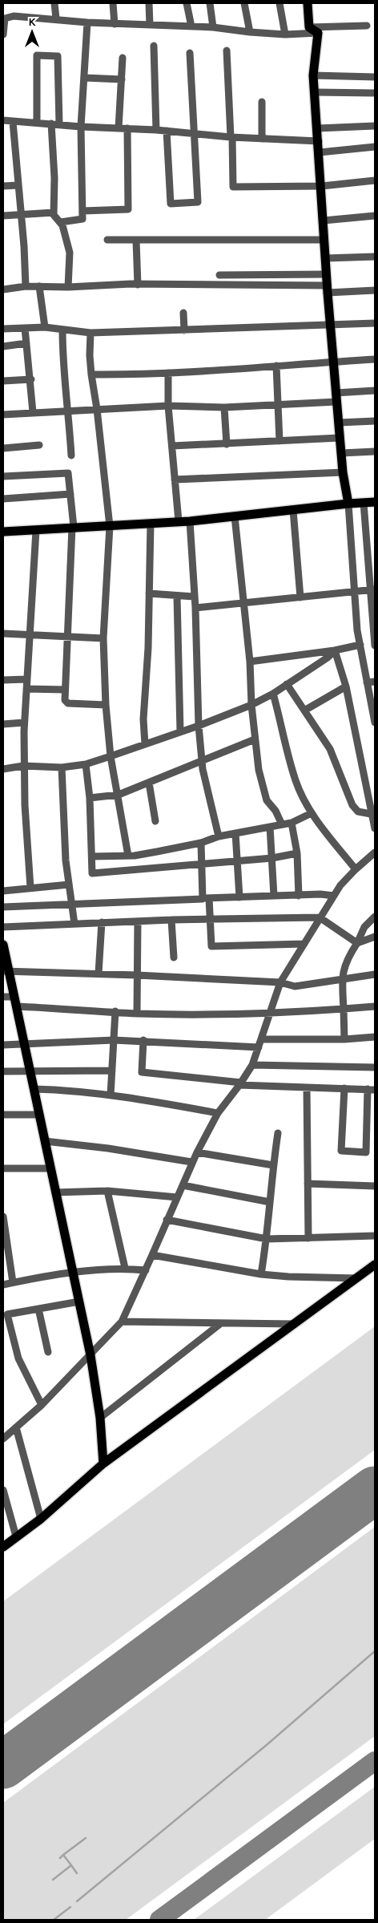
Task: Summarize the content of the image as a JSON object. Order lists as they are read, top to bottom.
{
  "north": "top"
}
